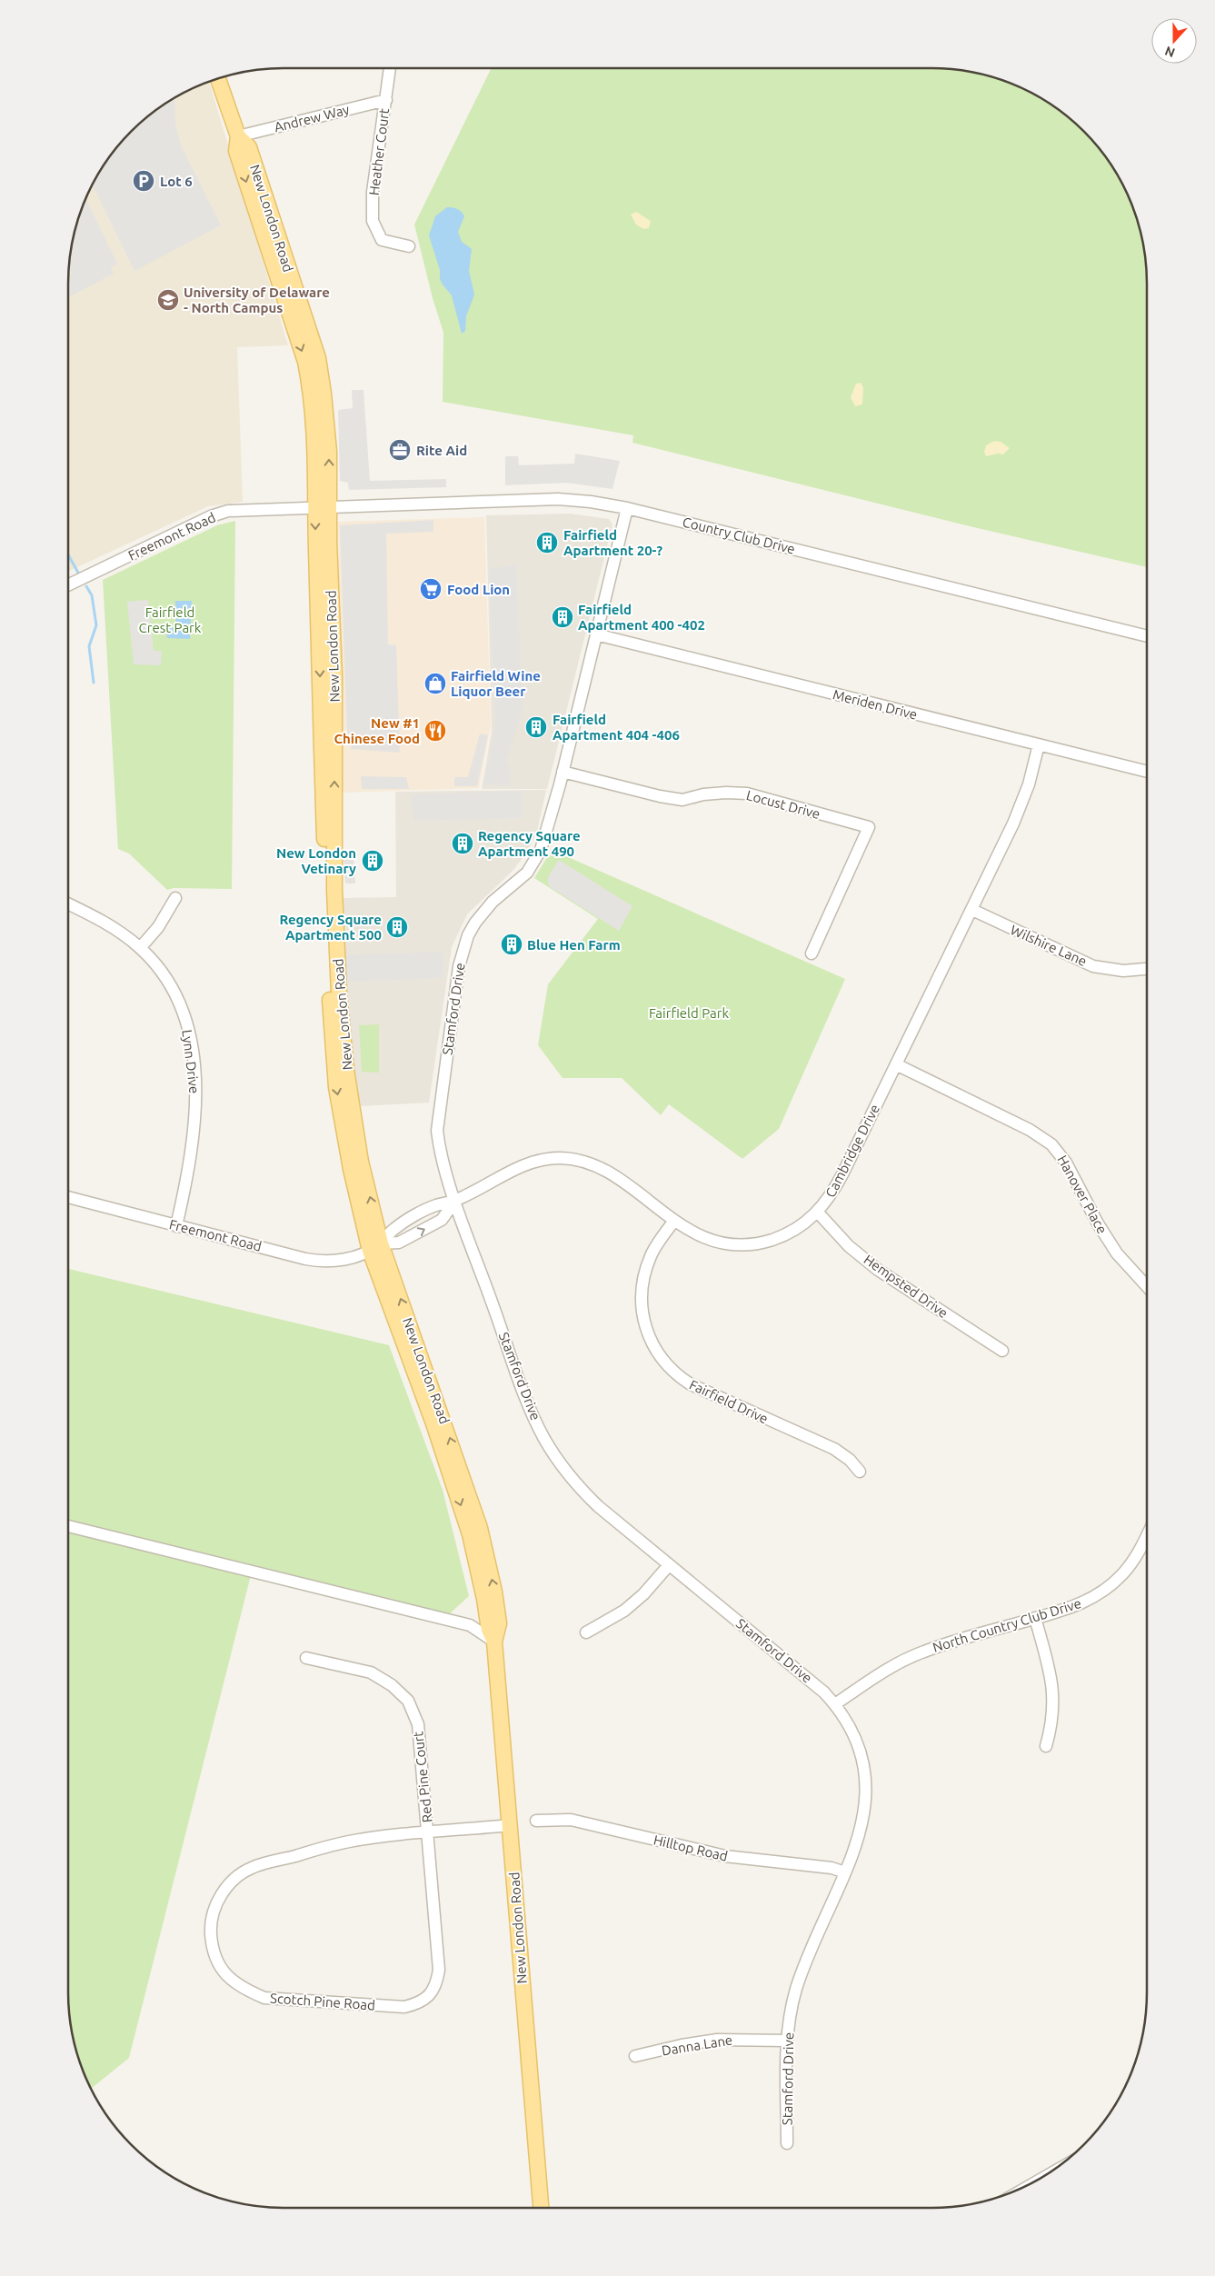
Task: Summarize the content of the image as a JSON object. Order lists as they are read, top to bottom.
{
  "streets": {
    "main road": ["New London Road"],
    "street": [
      "Andrew Way",
      "Heather Court",
      "Country Club Drive",
      "Freemont Road",
      "Meriden Drive",
      "Locust Drive",
      "Wilshire Lane",
      "Stamford Drive",
      "Lynn Drive",
      "Cambridge Drive",
      "Hanover Place",
      "Hempsted Drive",
      "Fairfield Drive",
      "North Country Club Drive",
      "Red Pine Court",
      "Hilltop Road",
      "Scotch Pine Road",
      "Danna Lane"
    ]
  },
  "crossings": [
    ["Andrew Way", "Heather Court"],
    ["Andrew Way", "New London Road"],
    ["New London Road", "Country Club Drive"],
    ["New London Road", "Freemont Road"],
    ["New London Road", "Cambridge Drive"],
    ["New London Road", "Scotch Pine Road"],
    ["Country Club Drive", "Freemont Road"],
    ["Country Club Drive", "Stamford Drive"],
    ["Freemont Road", "Lynn Drive"],
    ["Freemont Road", "Cambridge Drive"],
    ["Meriden Drive", "Stamford Drive"],
    ["Meriden Drive", "Cambridge Drive"],
    ["Locust Drive", "Stamford Drive"],
    ["Wilshire Lane", "Cambridge Drive"],
    ["Stamford Drive", "Cambridge Drive"],
    ["Stamford Drive", "North Country Club Drive"],
    ["Stamford Drive", "Hilltop Road"],
    ["Stamford Drive", "Danna Lane"],
    ["Cambridge Drive", "Hanover Place"],
    ["Cambridge Drive", "Hempsted Drive"],
    ["Cambridge Drive", "Fairfield Drive"],
    ["Red Pine Court", "Scotch Pine Road"]
  ],
  "parks": ["Fairfield Crest Park", "Fairfield Park"],
  "places": {
    "parking": ["Lot 6"],
    "school or university": ["University of Delaware - North Campus"],
    "office": ["Rite Aid"],
    "building": [
      "Fairfield Apartment 20-?",
      "Fairfield Apartment 400 -402",
      "Fairfield Apartment 404 -406",
      "Regency Square Apartment 490",
      "New London Vetinary",
      "Regency Square Apartment 500",
      "Blue Hen Farm"
    ],
    "supermarket": ["Food Lion"],
    "shop": ["Fairfield Wine Liquor Beer"],
    "restaurant": ["New #1 Chinese Food"]
  },
  "north": "bottom"
}
